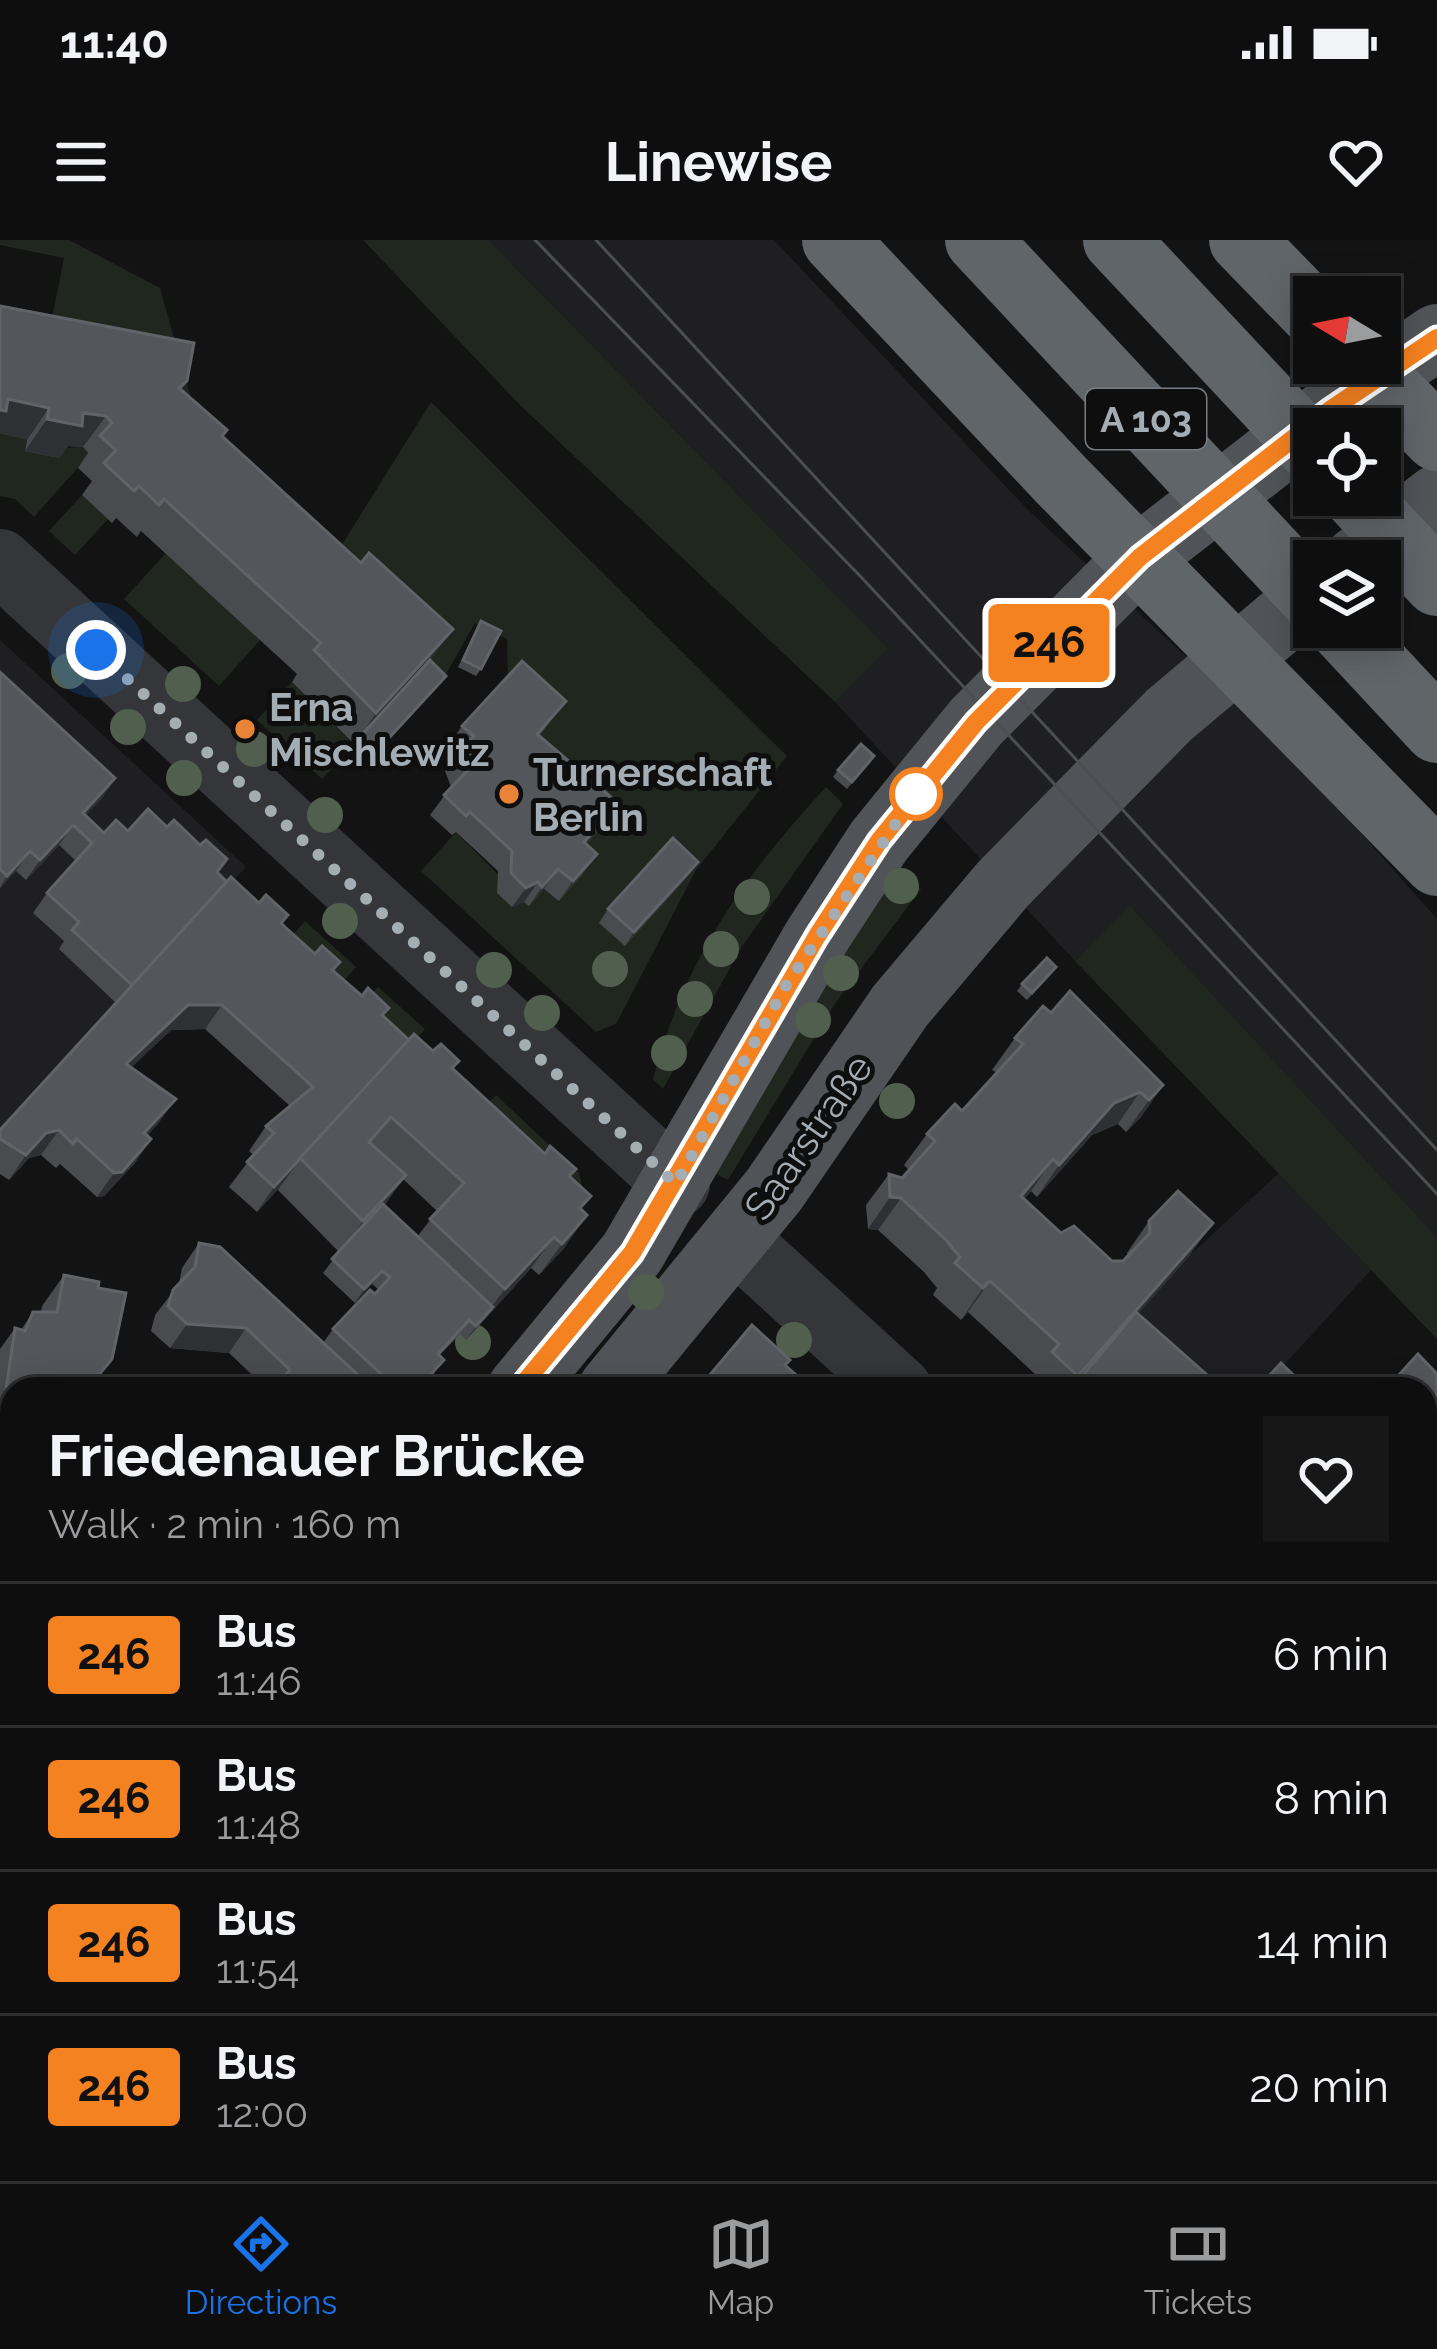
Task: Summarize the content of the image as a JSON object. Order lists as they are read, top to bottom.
{
  "streets": {
    "highway": ["A 103"],
    "main road": ["Saarstraße"]
  },
  "places": ["Erna Mischlewitz", "Turnerschaft Berlin"],
  "lines": ["bus line 246"],
  "north": "left",
  "page": {
    "status": "11:40",
    "header": "Linewise",
    "on_map": "246",
    "heading": ["Friedenauer Brücke", "Walk · 2 min · 160 m"],
    "list": [
      {
        "mark": "246",
        "name": "Bus",
        "note": "11:46",
        "value": "6 min"
      },
      {
        "mark": "246",
        "name": "Bus",
        "note": "11:48",
        "value": "8 min"
      },
      {
        "mark": "246",
        "name": "Bus",
        "note": "11:54",
        "value": "14 min"
      },
      {
        "mark": "246",
        "name": "Bus",
        "note": "12:00",
        "value": "20 min"
      }
    ],
    "tabs": ["Directions", "Map", "Tickets"]
  }
}
